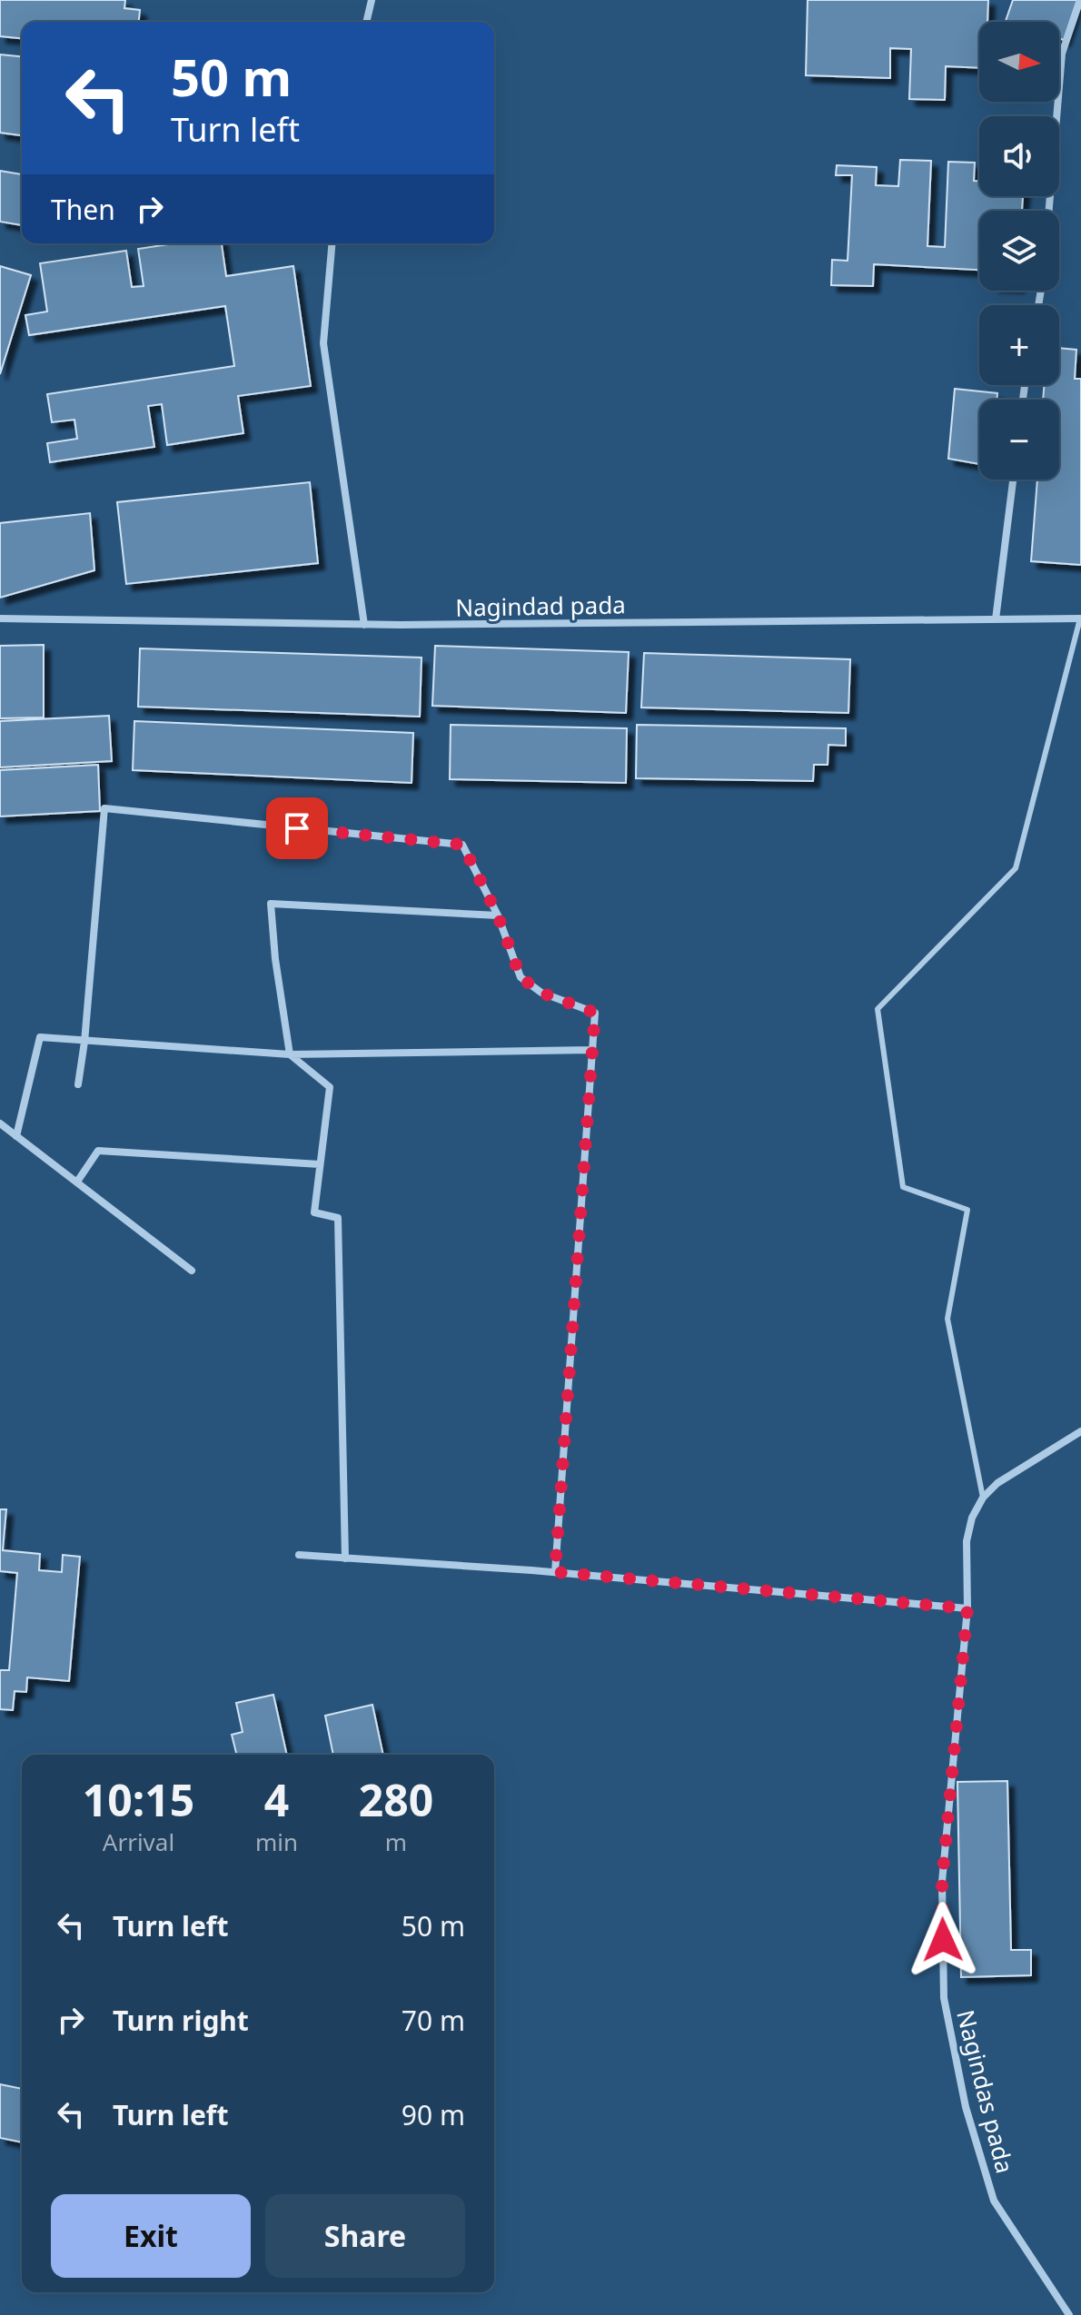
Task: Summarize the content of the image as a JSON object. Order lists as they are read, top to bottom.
{
  "streets": {
    "street": ["Nagindad pada", "Nagindas pada"]
  },
  "north": "right",
  "page": {
    "map_buttons": ["+", "−"],
    "turn": ["50 m", "Turn left"],
    "then": "Then",
    "eta": [
      "10:15",
      "Arrival",
      "4",
      "min",
      "280",
      "m"
    ],
    "list": [
      {
        "name": "Turn left",
        "value": "50 m"
      },
      {
        "name": "Turn right",
        "value": "70 m"
      },
      {
        "name": "Turn left",
        "value": "90 m"
      }
    ],
    "buttons": ["Exit", "Share"]
  }
}
